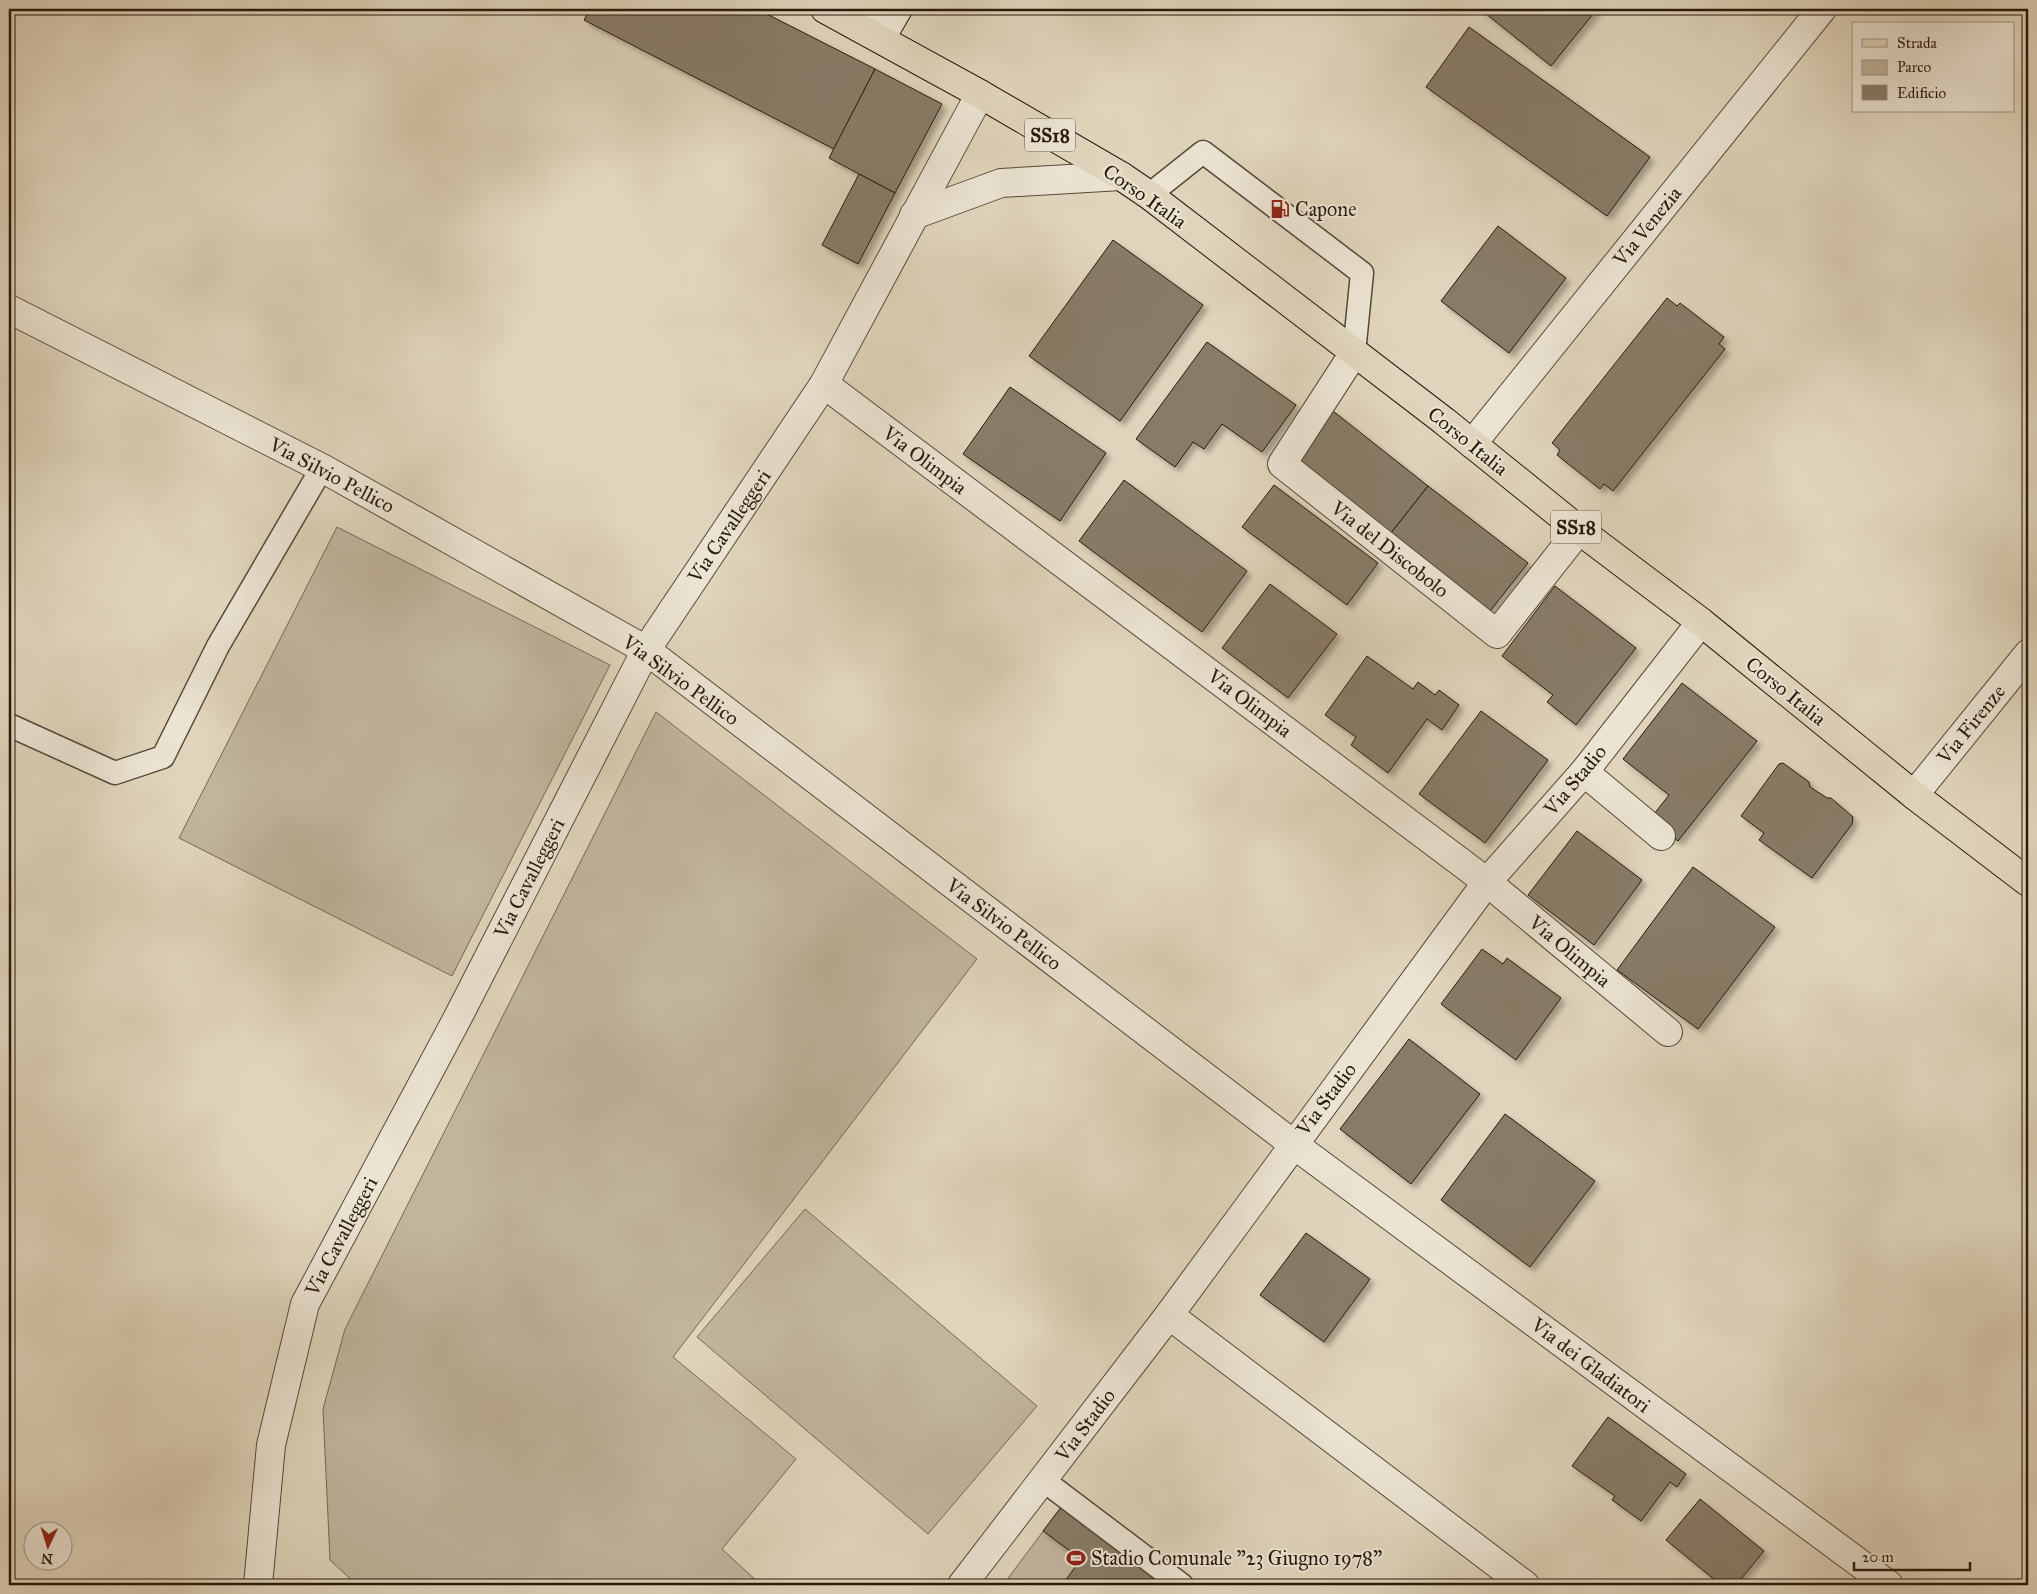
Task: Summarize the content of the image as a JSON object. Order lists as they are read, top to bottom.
{
  "streets": {
    "main road": ["SS18", "Corso Italia"],
    "street": [
      "Via Venezia",
      "Via Olimpia",
      "Via Silvio Pellico",
      "Via Cavalleggeri",
      "Via del Discobolo",
      "Via Firenze",
      "Via Stadio",
      "Via dei Gladiatori"
    ]
  },
  "crossings": [
    ["SS18", "Corso Italia"],
    ["Corso Italia", "Via Venezia"],
    ["Corso Italia", "Via Cavalleggeri"],
    ["Corso Italia", "Via del Discobolo"],
    ["Corso Italia", "Via Firenze"],
    ["Corso Italia", "Via Stadio"],
    ["Via Olimpia", "Via Cavalleggeri"],
    ["Via Olimpia", "Via Stadio"],
    ["Via Silvio Pellico", "Via Cavalleggeri"],
    ["Via Silvio Pellico", "Via Stadio"],
    ["Via Silvio Pellico", "Via dei Gladiatori"],
    ["Via Stadio", "Via dei Gladiatori"]
  ],
  "places": {
    "fuel station": ["Capone"],
    "sports": ["Stadio Comunale \"23 Giugno 1978\""]
  },
  "legend": ["Strada", "Parco", "Edificio"],
  "scale_bar": "20 m",
  "north": "bottom"
}
